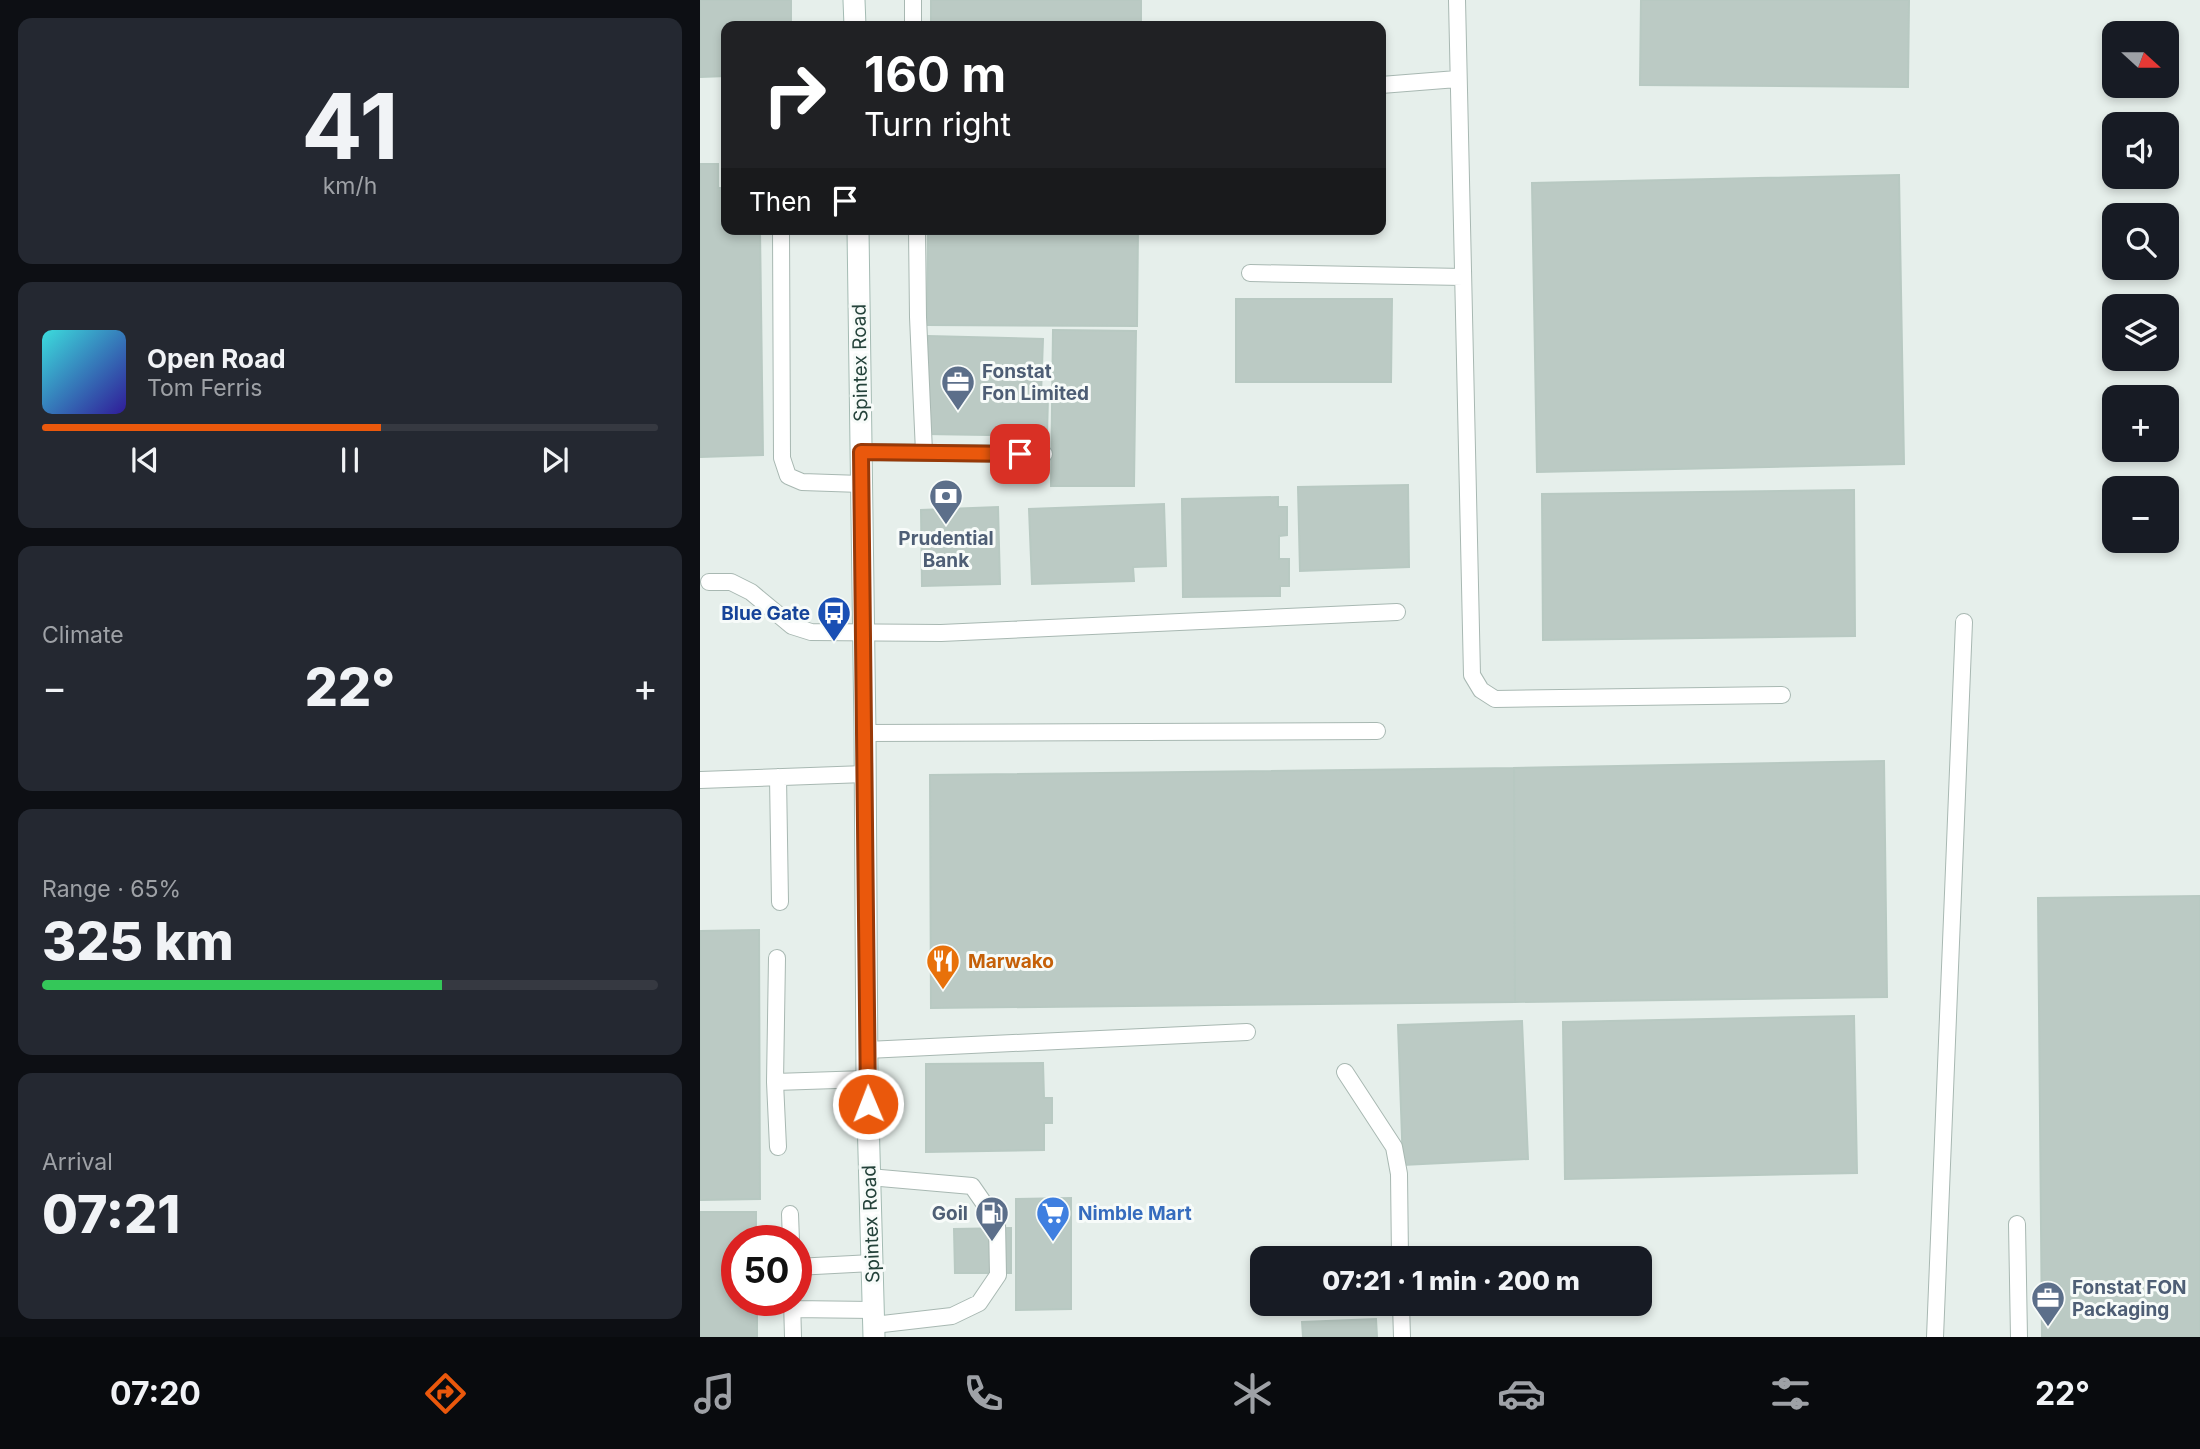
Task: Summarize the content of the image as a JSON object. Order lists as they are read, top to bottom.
{
  "streets": {
    "main road": ["Spintex Road"]
  },
  "places": {
    "office": ["Fonstat Fon Limited", "Fonstat FON Packaging"],
    "bank": ["Prudential Bank"],
    "bus stop": ["Blue Gate"],
    "restaurant": ["Marwako"],
    "fuel station": ["Goil"],
    "supermarket": ["Nimble Mart"]
  },
  "north": "right",
  "page": {
    "tile": [
      ["41", "km/h"],
      "Climate",
      ["Range · 65%", "325 km"],
      ["Arrival", "07:21"]
    ],
    "map_buttons": ["+", "−"],
    "turn": ["160 m", "Turn right"],
    "then": "Then",
    "song": ["Open Road", "Tom Ferris"],
    "heat": ["−", "22°", "+"],
    "limit": "50",
    "trip": "07:21 · 1 min · 200 m",
    "tabs": ["07:20", "22°"]
  }
}
